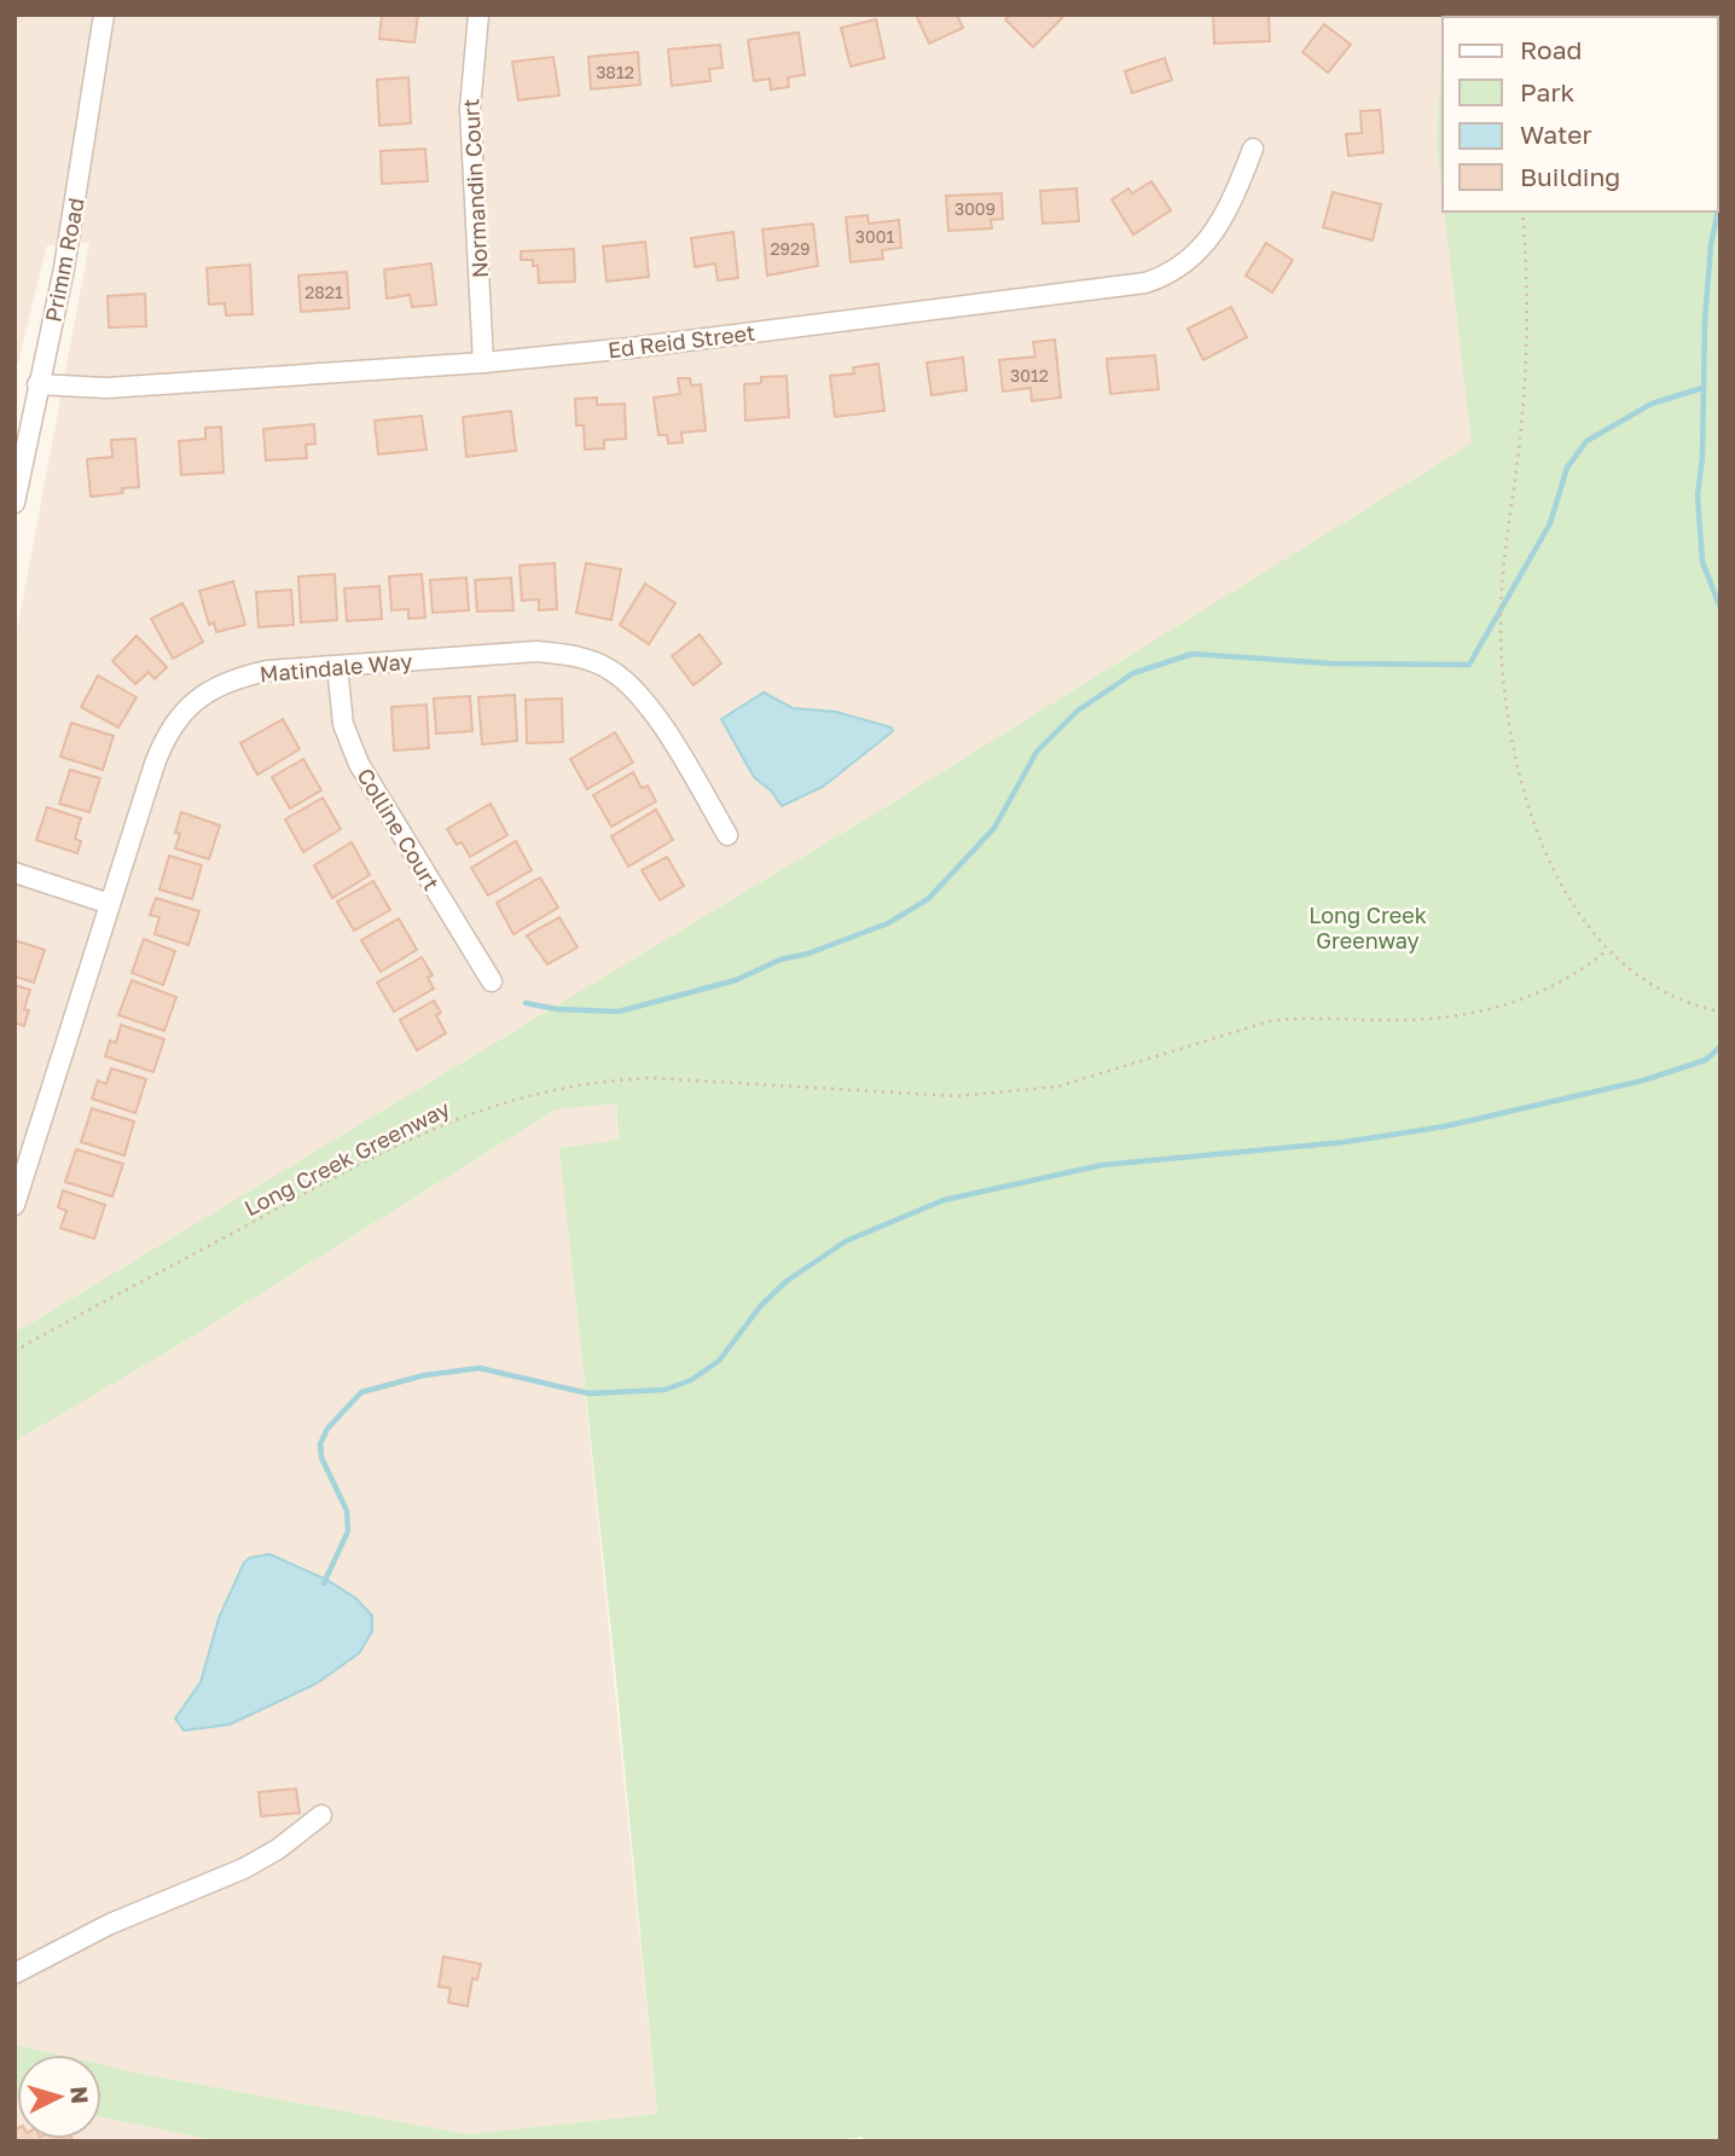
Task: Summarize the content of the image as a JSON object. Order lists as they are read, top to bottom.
{
  "streets": {
    "street": [
      "Normandin Court",
      "Primm Road",
      "Ed Reid Street",
      "Matindale Way",
      "Colline Court"
    ],
    "path": ["Long Creek Greenway"]
  },
  "crossings": [
    ["Normandin Court", "Ed Reid Street"],
    ["Primm Road", "Ed Reid Street"],
    ["Matindale Way", "Colline Court"]
  ],
  "parks": ["Long Creek Greenway"],
  "house_numbers": [
    "3812",
    "3009",
    "3001",
    "2929",
    "2821",
    "3012"
  ],
  "legend": [
    "Road",
    "Park",
    "Water",
    "Building"
  ],
  "north": "right"
}
